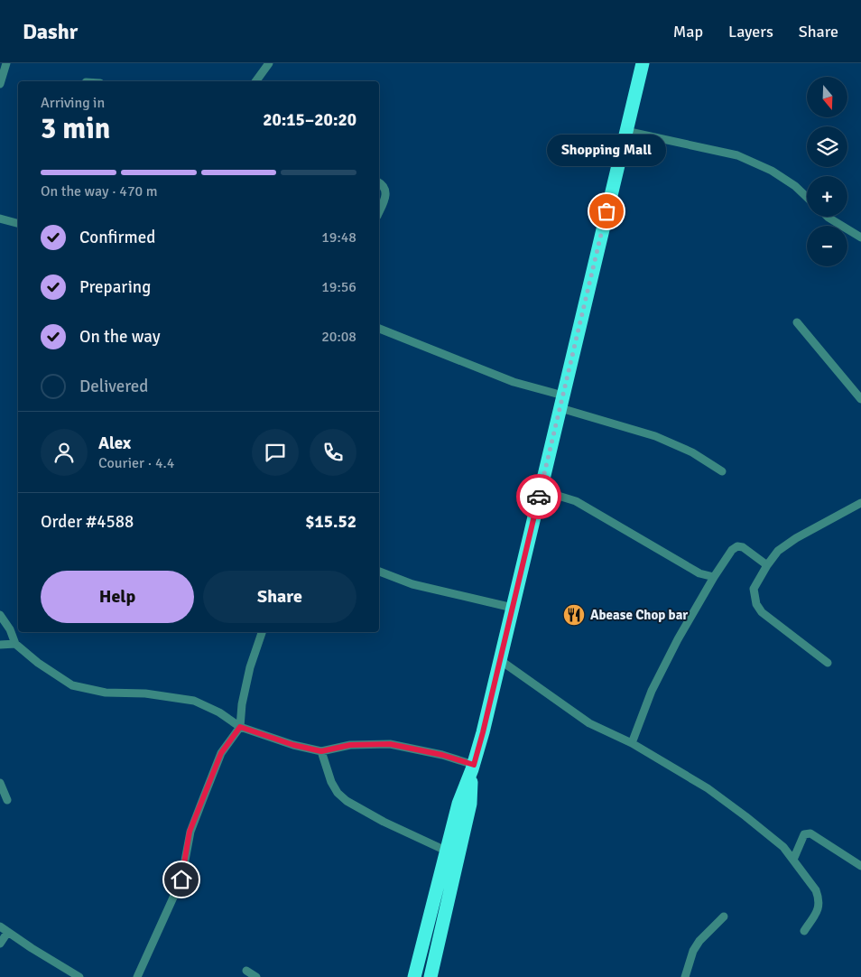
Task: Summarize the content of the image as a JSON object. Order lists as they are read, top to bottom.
{
  "places": {
    "other": ["Shopping Mall"],
    "restaurant": ["Abease Chop bar"]
  },
  "north": "bottom",
  "page": {
    "header": "Dashr",
    "nav": ["Map", "Layers", "Share"],
    "map_buttons": ["+", "−"],
    "heading": ["3 min", "Arriving in", "20:15–20:20"],
    "panel": [
      "Alex",
      "Courier · 4.4",
      "Order #4588",
      "$15.52"
    ],
    "bubble": "Shopping Mall",
    "bar": "On the way · 470 m",
    "list": [
      ["Confirmed", "19:48"],
      ["Preparing", "19:56"],
      ["On the way", "20:08"],
      "Delivered"
    ],
    "buttons": ["Help", "Share"]
  }
}
